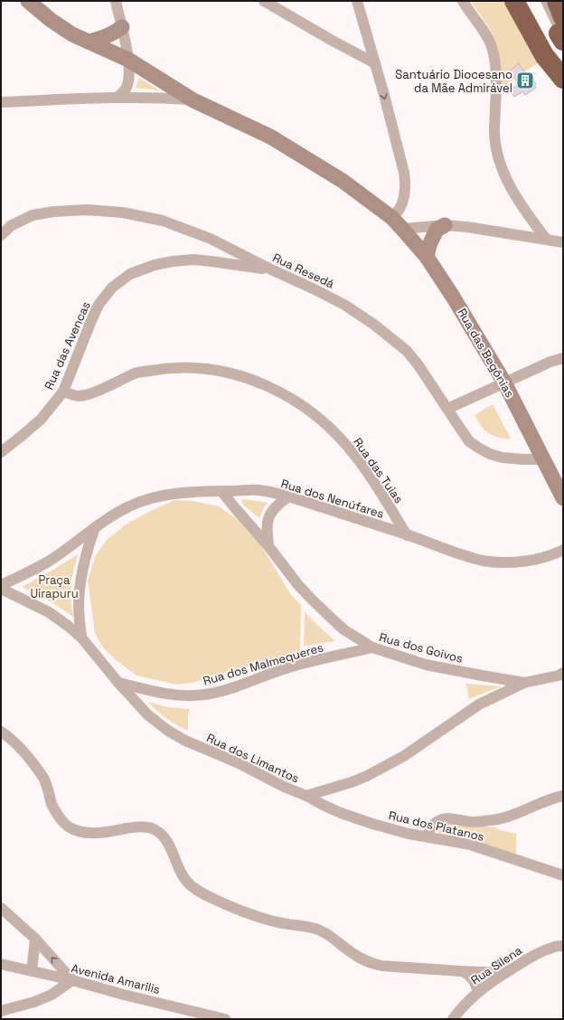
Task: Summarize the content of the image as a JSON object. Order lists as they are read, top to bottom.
{
  "streets": {
    "main road": ["Rua das Begônias"],
    "street": [
      "Rua Resedá",
      "Rua das Avencas",
      "Rua das Tuias",
      "Rua dos Nenúfares",
      "Rua dos Goivos",
      "Rua dos Malmequeres",
      "Rua dos Limantos",
      "Rua dos Platanos",
      "Rua Silena",
      "Avenida Amarilis"
    ]
  },
  "crossings": [
    ["Rua Resedá", "Rua das Avencas"],
    ["Rua Resedá", "Rua das Begônias"],
    ["Rua das Avencas", "Rua das Tuias"],
    ["Rua das Tuias", "Rua dos Nenúfares"],
    ["Rua dos Nenúfares", "Rua dos Goivos"],
    ["Rua dos Goivos", "Rua dos Malmequeres"],
    ["Rua dos Goivos", "Rua dos Limantos"],
    ["Rua dos Malmequeres", "Rua dos Limantos"],
    ["Rua dos Limantos", "Rua dos Platanos"]
  ],
  "parks": ["Praça Uirapuru"],
  "places": {
    "building": ["Santuário Diocesano da Mãe Admirável"]
  }
}
